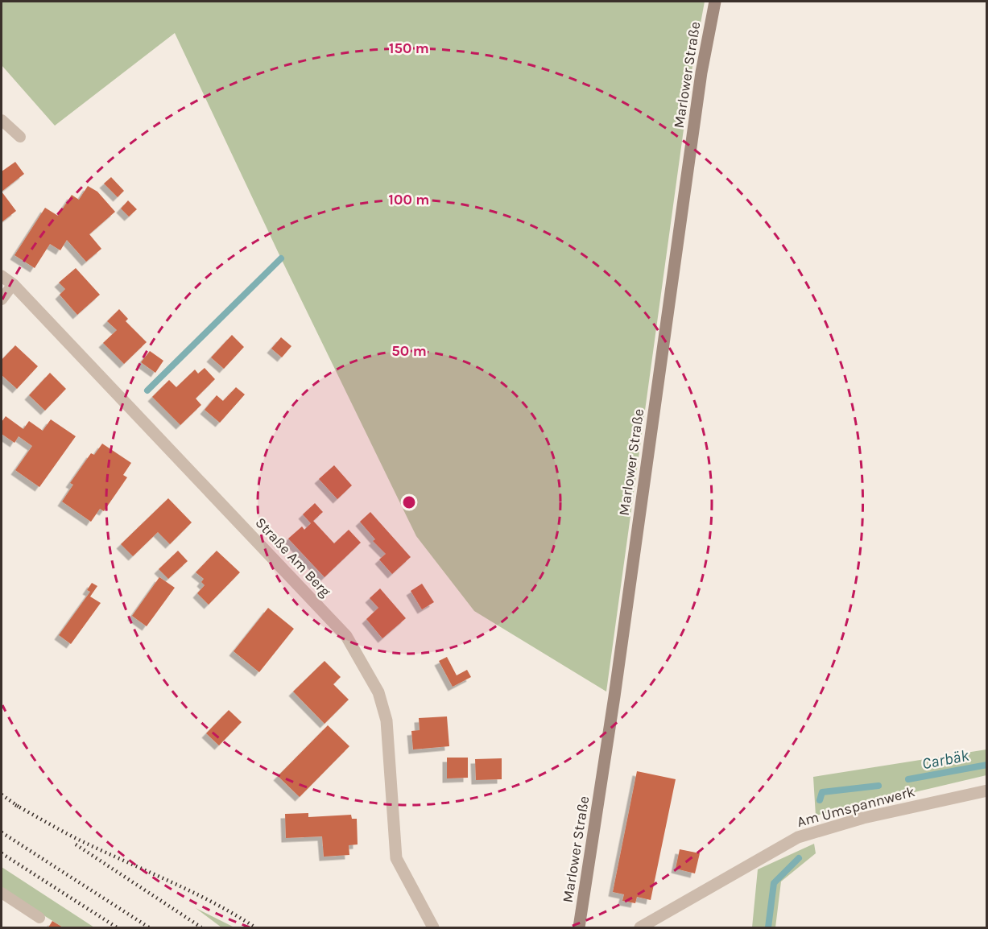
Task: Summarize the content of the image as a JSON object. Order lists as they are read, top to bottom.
{
  "streets": {
    "main road": ["Marlower Straße"],
    "street": ["Straße Am Berg", "Am Umspannwerk"]
  },
  "water": ["Carbäk"],
  "rings": ["150 m", "100 m", "50 m"]
}
